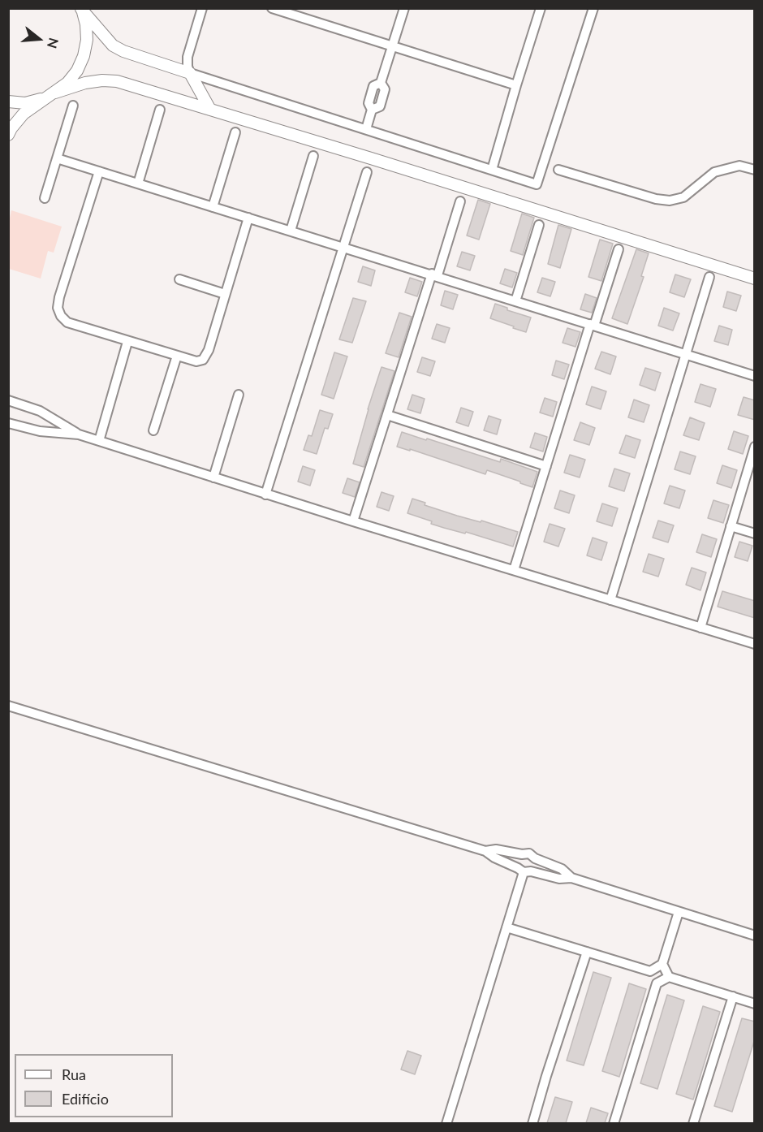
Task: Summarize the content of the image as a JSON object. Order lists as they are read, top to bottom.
{
  "legend": ["Rua", "Edifício"],
  "north": "right"
}
